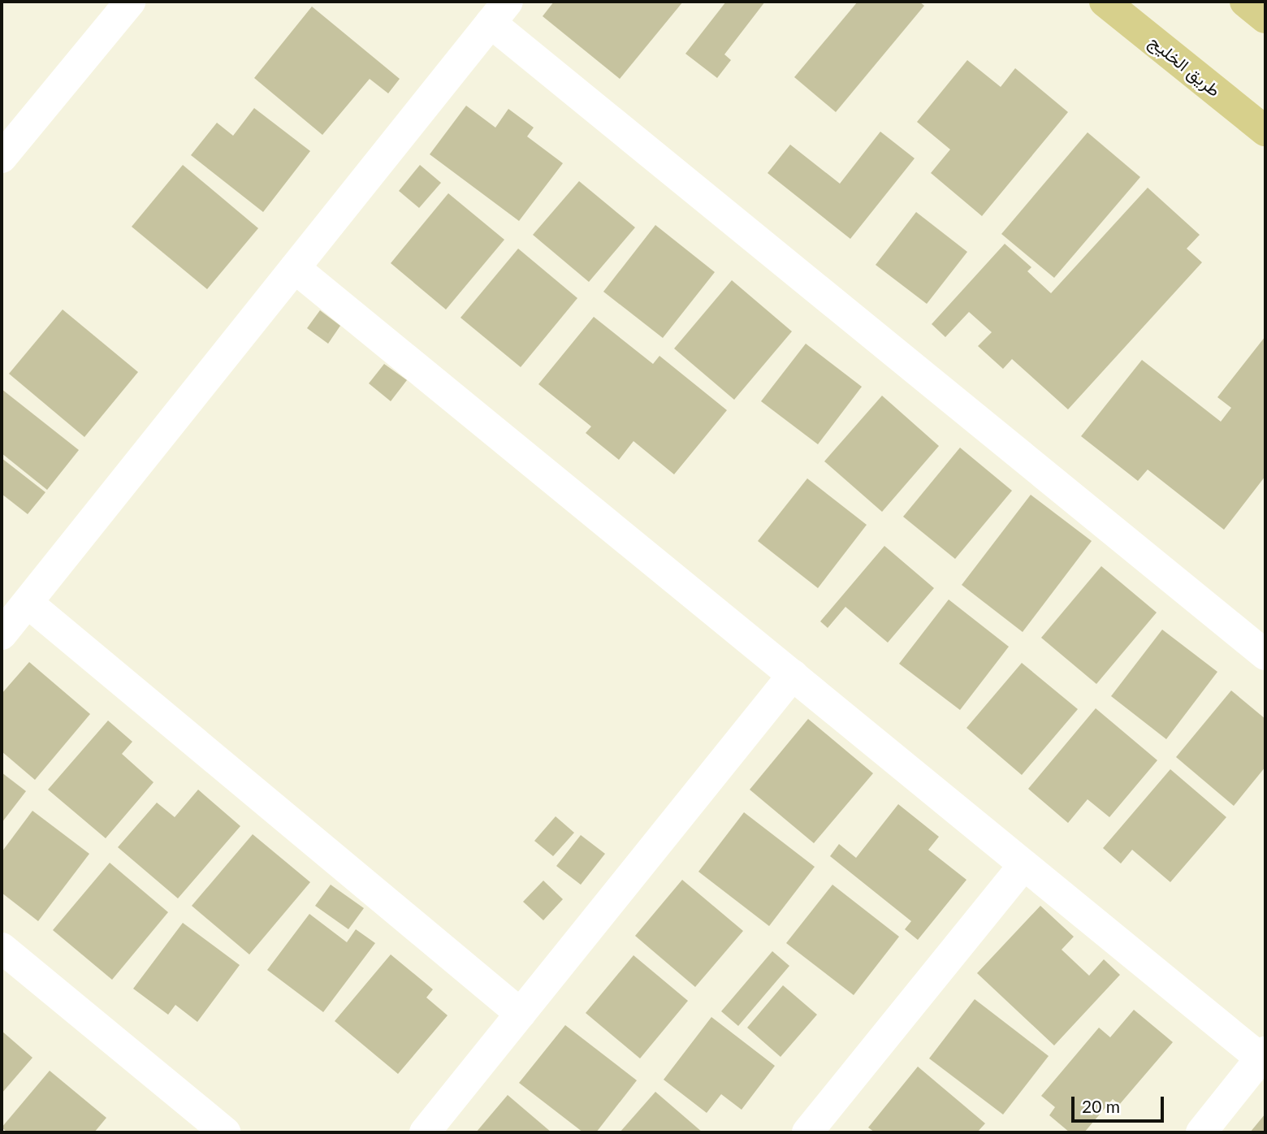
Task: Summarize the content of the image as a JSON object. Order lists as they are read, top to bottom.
{
  "streets": {
    "main road": ["طريق الخليج"]
  },
  "scale_bar": "20 m"
}
